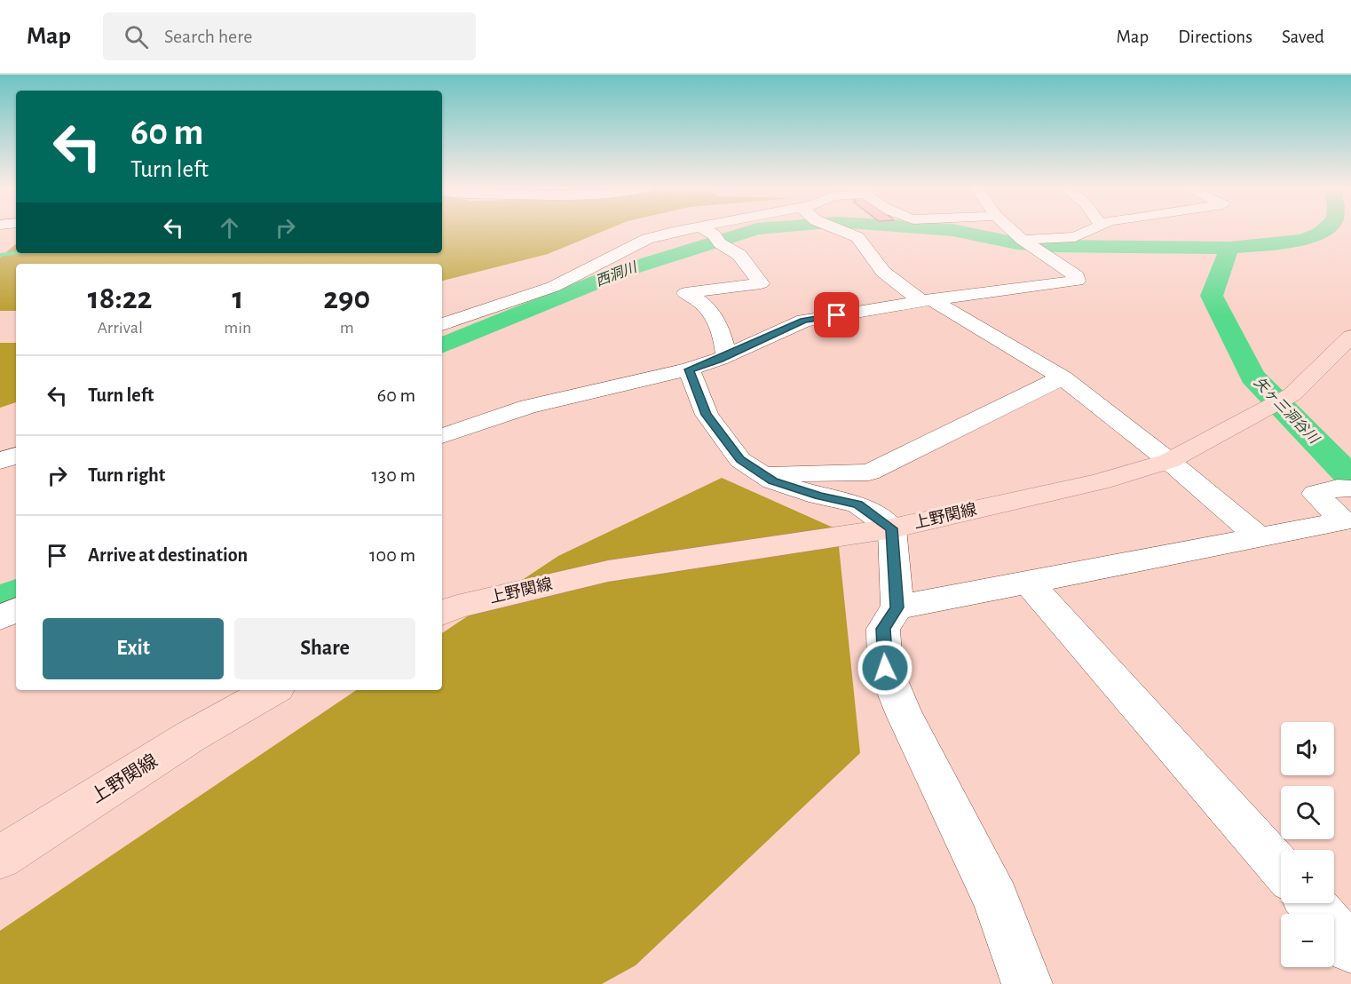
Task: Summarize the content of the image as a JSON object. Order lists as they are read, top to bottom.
{
  "streets": {
    "main road": ["上野関線"]
  },
  "water": ["西洞川", "矢ヶ三洞谷川"],
  "page": {
    "header": "Map",
    "search": "Search here",
    "nav": ["Map", "Directions", "Saved"],
    "turn": ["60 m", "Turn left"],
    "eta": [
      "18:22",
      "Arrival",
      "1",
      "min",
      "290",
      "m"
    ],
    "list": [
      {
        "name": "Turn left",
        "value": "60 m"
      },
      {
        "name": "Turn right",
        "value": "130 m"
      },
      {
        "name": "Arrive at destination",
        "value": "100 m"
      }
    ],
    "buttons": ["Exit", "Share"],
    "map_buttons": ["+", "−"]
  }
}
